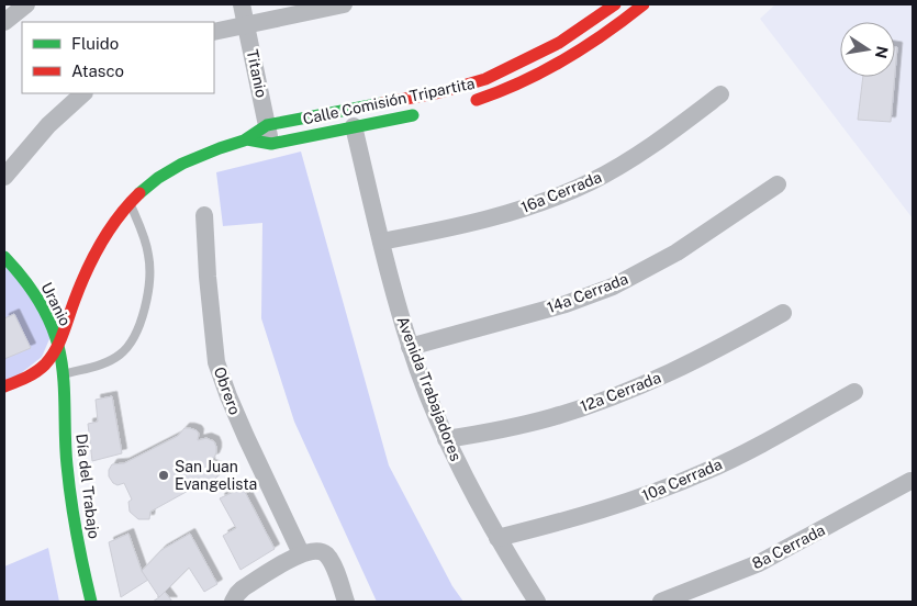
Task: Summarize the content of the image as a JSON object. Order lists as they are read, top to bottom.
{
  "streets": {
    "street": [
      "Titanio",
      "Calle Comisión Tripartita",
      "16a Cerrada",
      "14a Cerrada",
      "Uranio",
      "Avenida Trabajadores",
      "Obrero",
      "12a Cerrada",
      "10a Cerrada",
      "Día del Trabajo",
      "8a Cerrada"
    ]
  },
  "crossings": [
    ["Titanio", "Calle Comisión Tripartita"],
    ["Calle Comisión Tripartita", "Uranio"],
    ["Calle Comisión Tripartita", "Avenida Trabajadores"],
    ["16a Cerrada", "Avenida Trabajadores"],
    ["14a Cerrada", "Avenida Trabajadores"],
    ["Uranio", "Día del Trabajo"],
    ["Avenida Trabajadores", "12a Cerrada"],
    ["Avenida Trabajadores", "10a Cerrada"]
  ],
  "places": ["San Juan Evangelista"],
  "legend": ["Fluido", "Atasco"],
  "north": "right"
}
